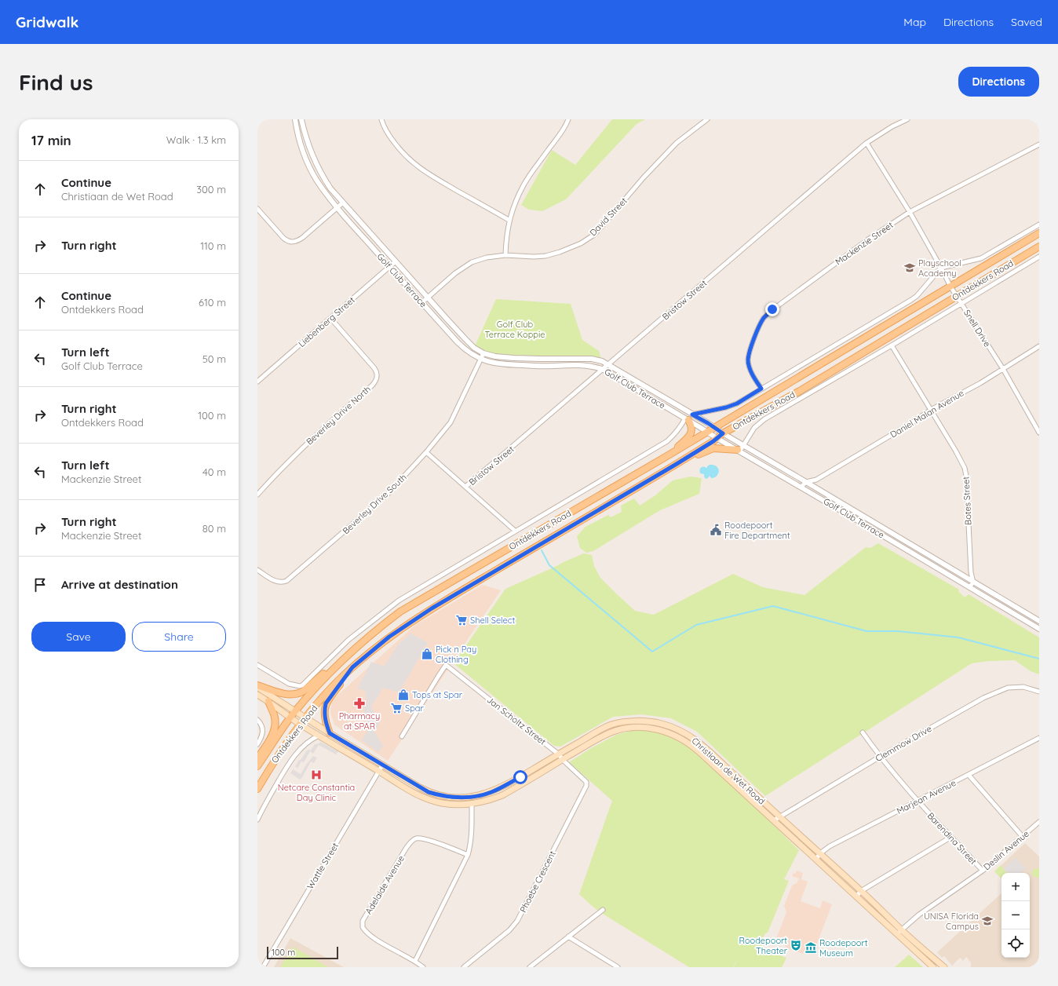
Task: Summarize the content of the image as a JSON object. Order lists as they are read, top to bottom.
{
  "streets": {
    "main road": ["Ontdekkers Road", "Christiaan de Wet Road"],
    "street": [
      "David Street",
      "Mackenzie Street",
      "Golf Club Terrace",
      "Bristow Street",
      "Liebenberg Street",
      "Snell Drive",
      "Daniel Malan Avenue",
      "Beverley Drive North",
      "Botes Street",
      "Beverley Drive South",
      "Jan Scholtz Street",
      "Clemmow Drive",
      "Marjean Avenue",
      "Barendina Street",
      "Deslin Avenue",
      "Wattle Street",
      "Phoebe Crescent",
      "Adelaide Avenue"
    ]
  },
  "crossings": [
    ["David Street", "Golf Club Terrace"],
    ["Mackenzie Street", "Snell Drive"],
    ["Golf Club Terrace", "Ontdekkers Road"],
    ["Golf Club Terrace", "Bristow Street"],
    ["Golf Club Terrace", "Liebenberg Street"],
    ["Golf Club Terrace", "Daniel Malan Avenue"],
    ["Golf Club Terrace", "Botes Street"],
    ["Golf Club Terrace", "Beverley Drive South"],
    ["Ontdekkers Road", "Snell Drive"],
    ["Ontdekkers Road", "Botes Street"],
    ["Ontdekkers Road", "Christiaan de Wet Road"],
    ["Bristow Street", "Snell Drive"],
    ["Liebenberg Street", "Beverley Drive North"],
    ["Snell Drive", "Daniel Malan Avenue"],
    ["Daniel Malan Avenue", "Botes Street"],
    ["Jan Scholtz Street", "Christiaan de Wet Road"],
    ["Jan Scholtz Street", "Phoebe Crescent"],
    ["Clemmow Drive", "Christiaan de Wet Road"],
    ["Clemmow Drive", "Barendina Street"],
    ["Christiaan de Wet Road", "Marjean Avenue"],
    ["Christiaan de Wet Road", "Deslin Avenue"],
    ["Christiaan de Wet Road", "Wattle Street"],
    ["Marjean Avenue", "Barendina Street"],
    ["Barendina Street", "Deslin Avenue"]
  ],
  "parks": ["Golf Club Terrace Koppie"],
  "places": {
    "school or university": ["Playschool Academy", "UNISA Florida Campus"],
    "public building": ["Roodepoort Fire Department"],
    "supermarket": ["Shell Select", "Spar"],
    "shop": ["Pick n Pay Clothing", "Tops at Spar"],
    "pharmacy": ["Pharmacy at SPAR"],
    "hospital": ["Netcare Constantia Day Clinic"],
    "theatre": ["Roodepoort Theater"],
    "museum": ["Roodepoort Museum"]
  },
  "scale_bar": "100 m",
  "page": {
    "header": "Gridwalk",
    "nav": ["Map", "Directions", "Saved"],
    "buttons": [
      "Directions",
      ["Save", "Share"]
    ],
    "title": "Find us",
    "heading": ["17 min", "Walk · 1.3 km"],
    "list": [
      ["Continue", "Christiaan de Wet Road", "300 m"],
      ["Turn right", "110 m"],
      ["Continue", "Ontdekkers Road", "610 m"],
      ["Turn left", "Golf Club Terrace", "50 m"],
      ["Turn right", "Ontdekkers Road", "100 m"],
      ["Turn left", "Mackenzie Street", "40 m"],
      ["Turn right", "Mackenzie Street", "80 m"],
      "Arrive at destination"
    ],
    "map_buttons": ["+", "−"],
    "scale": "100 m"
  }
}
